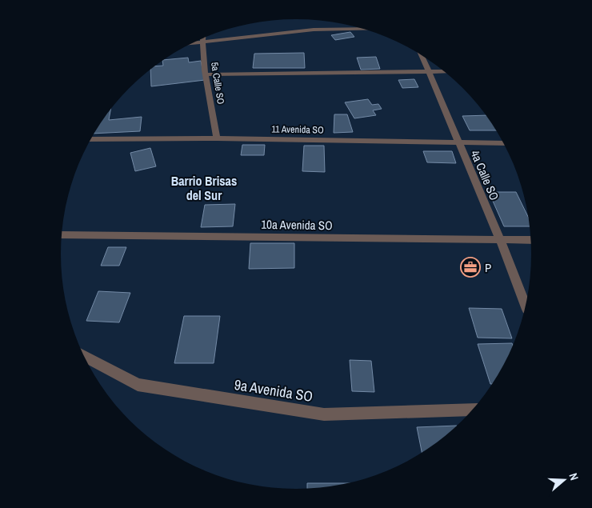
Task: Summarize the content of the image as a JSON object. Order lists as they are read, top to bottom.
{
  "streets": {
    "street": [
      "5a Calle SO",
      "11 Avenida SO",
      "4a Calle SO",
      "10a Avenida SO",
      "9a Avenida SO"
    ]
  },
  "crossings": [
    ["5a Calle SO", "11 Avenida SO"],
    ["11 Avenida SO", "4a Calle SO"],
    ["4a Calle SO", "10a Avenida SO"]
  ],
  "districts": ["Barrio Brisas del Sur"],
  "places": {
    "office": ["P"]
  },
  "north": "right"
}
